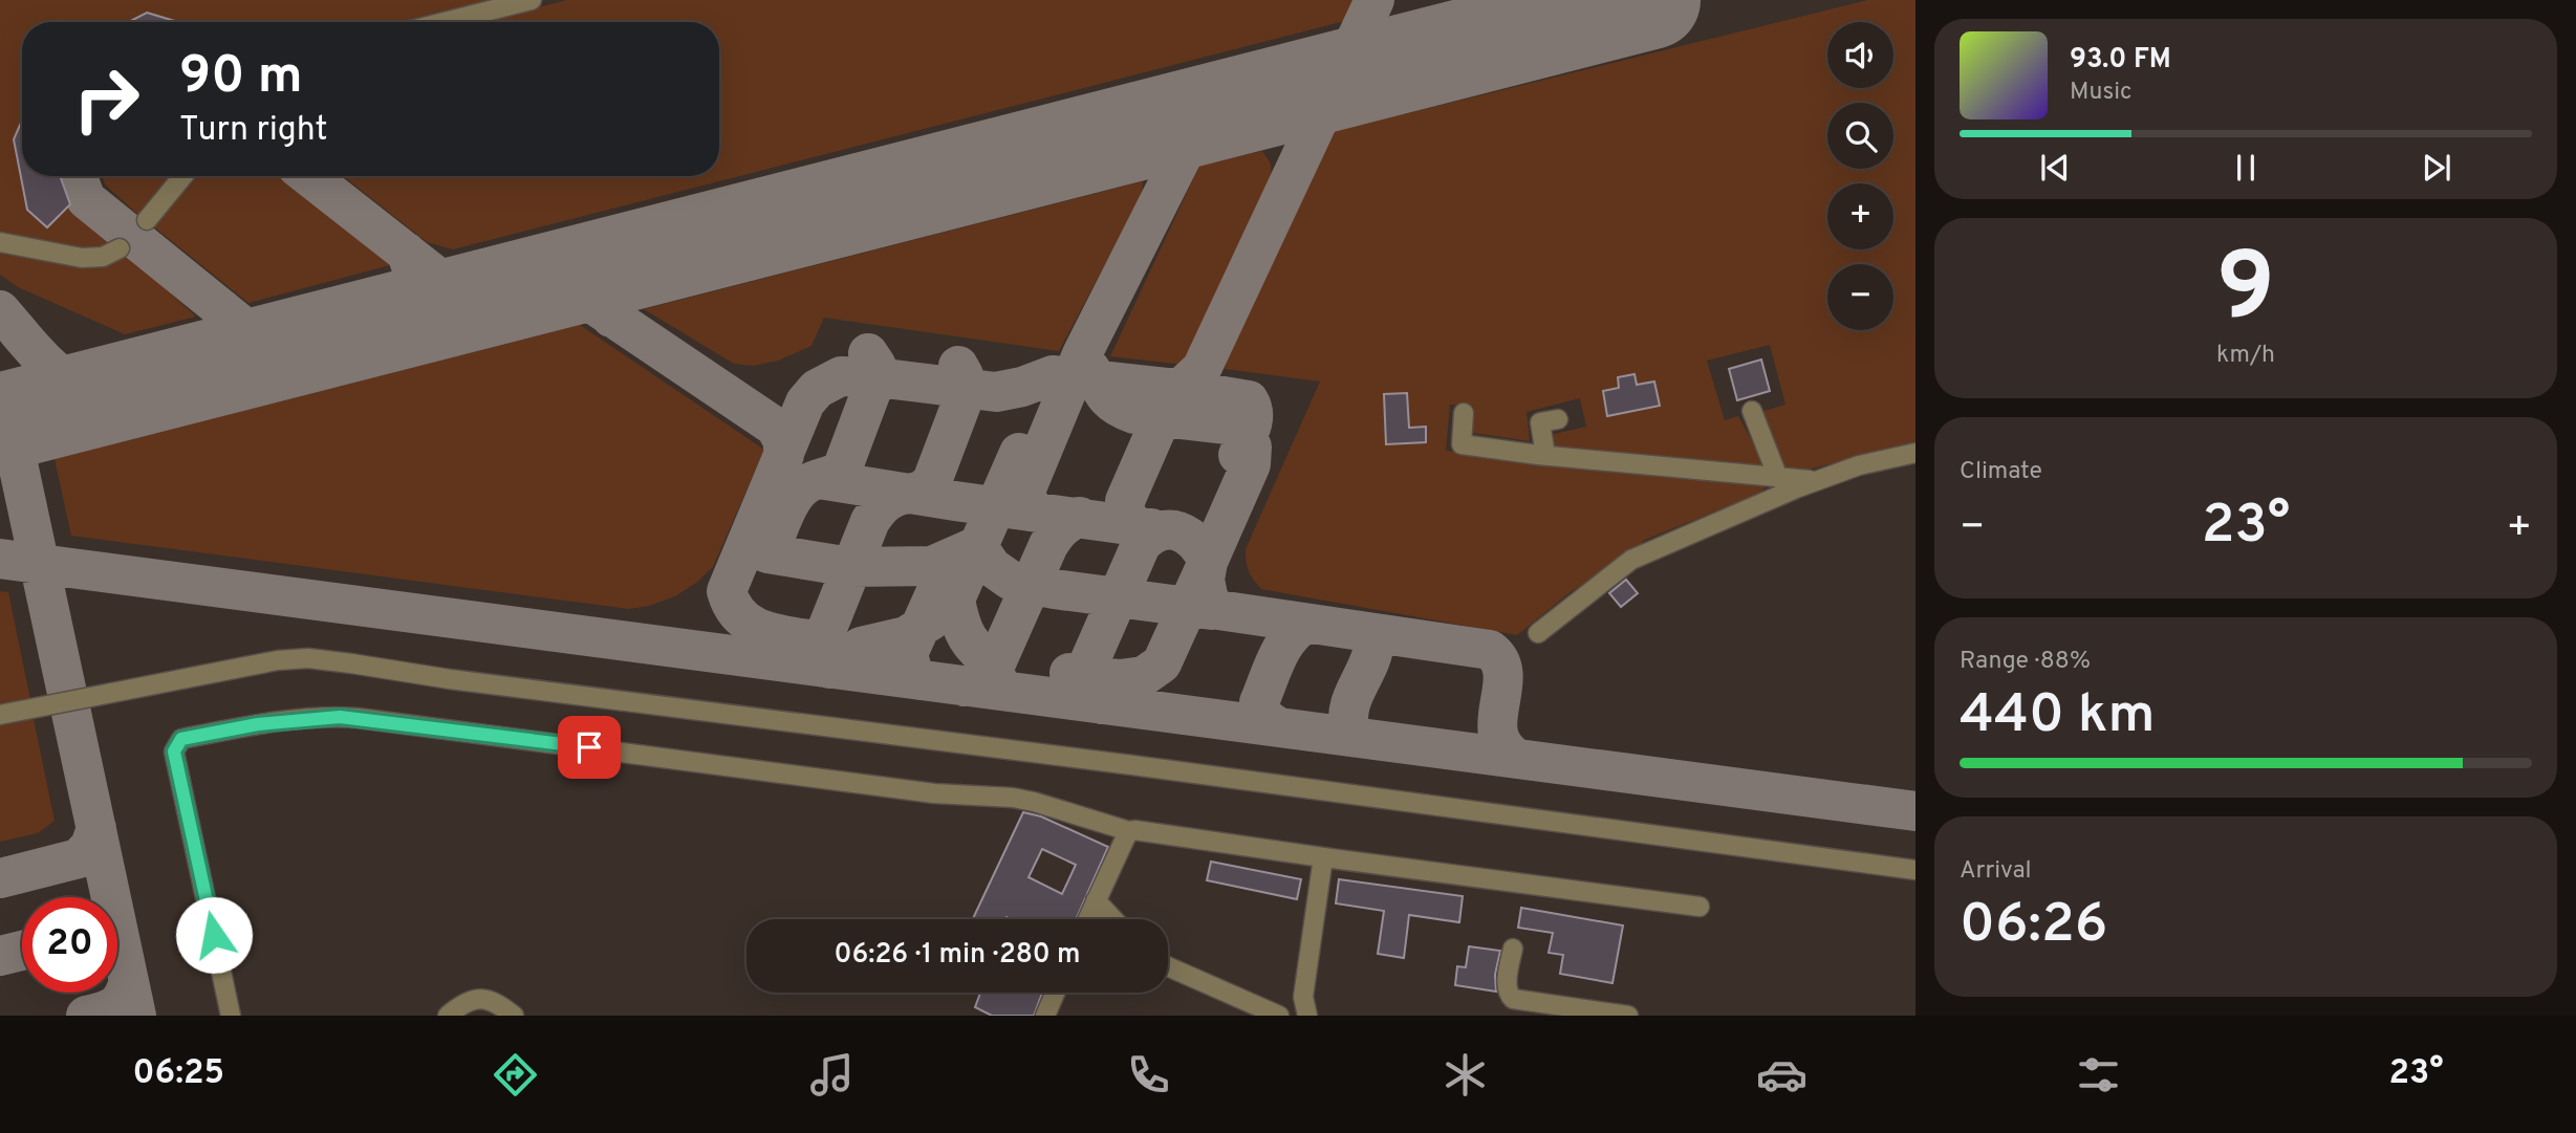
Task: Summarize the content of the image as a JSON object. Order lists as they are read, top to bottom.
{
  "page": {
    "map_buttons": ["+", "−"],
    "turn": ["90 m", "Turn right"],
    "song": ["93.0 FM", "Music"],
    "tile": [
      ["9", "km/h"],
      "Climate",
      ["Range · 88%", "440 km"],
      ["Arrival", "06:26"]
    ],
    "heat": ["−", "23°", "+"],
    "limit": "20",
    "trip": "06:26 · 1 min · 280 m",
    "tabs": ["06:25", "23°"]
  }
}
